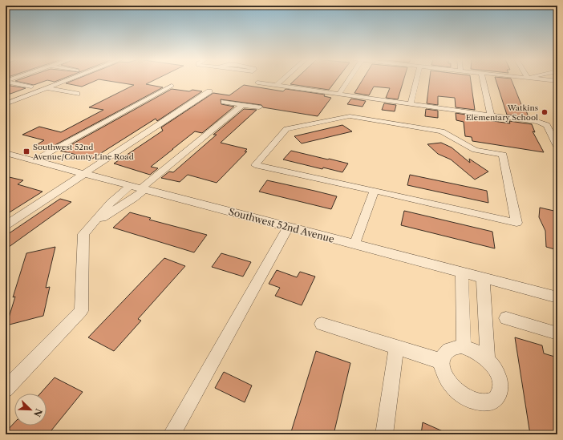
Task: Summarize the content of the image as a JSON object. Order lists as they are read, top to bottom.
{
  "streets": {
    "street": ["Southwest 52nd Avenue"]
  },
  "places": {
    "other": ["Watkins Elementary School"],
    "transit": ["Southwest 52nd Avenue/County Line Road"]
  },
  "north": "bottom right"
}
